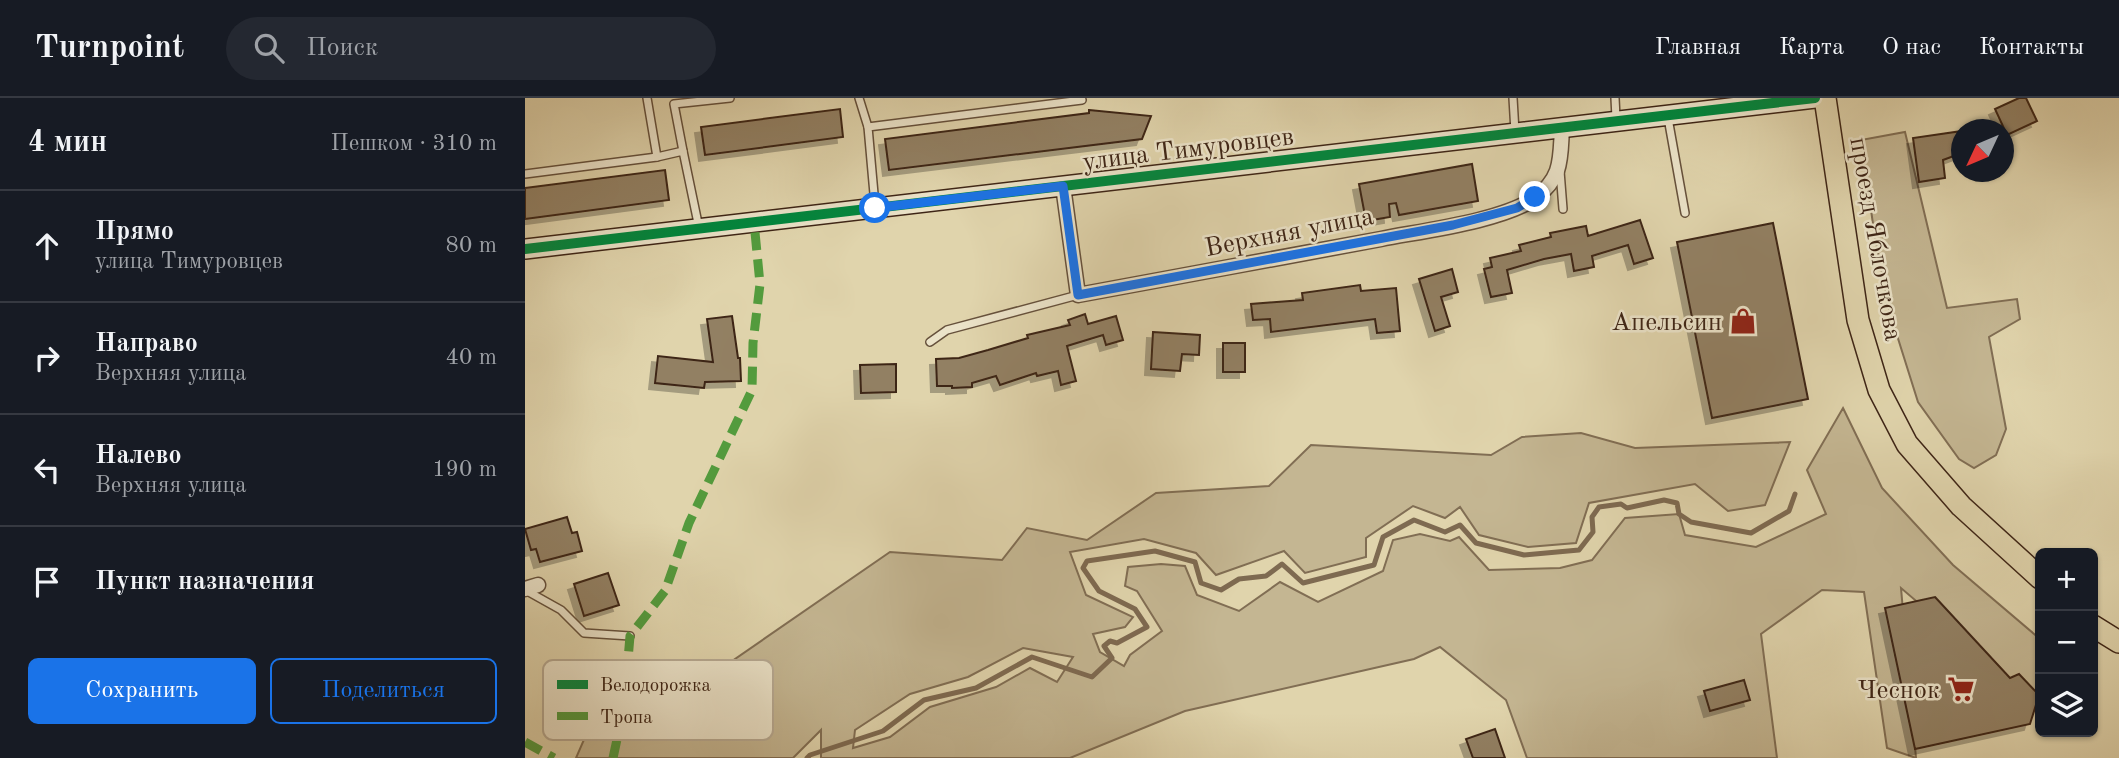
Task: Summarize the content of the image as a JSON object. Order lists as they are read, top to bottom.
{
  "streets": {
    "main road": ["проезд Яблочкова"],
    "street": ["улица Тимуровцев", "Верхняя улица"]
  },
  "places": {
    "shop": ["Апельсин"],
    "supermarket": ["Чеснок"]
  },
  "legend": ["Велодорожка", "Тропа"],
  "north": "bottom left",
  "page": {
    "header": "Turnpoint",
    "search": "Поиск",
    "nav": [
      "Главная",
      "Карта",
      "О нас",
      "Контакты"
    ],
    "heading": ["4 мин", "Пешком · 310 m"],
    "list": [
      ["Прямо", "улица Тимуровцев", "80 m"],
      ["Направо", "Верхняя улица", "40 m"],
      ["Налево", "Верхняя улица", "190 m"],
      "Пункт назначения"
    ],
    "map_buttons": ["+", "−"],
    "buttons": ["Сохранить", "Поделиться"]
  }
}
